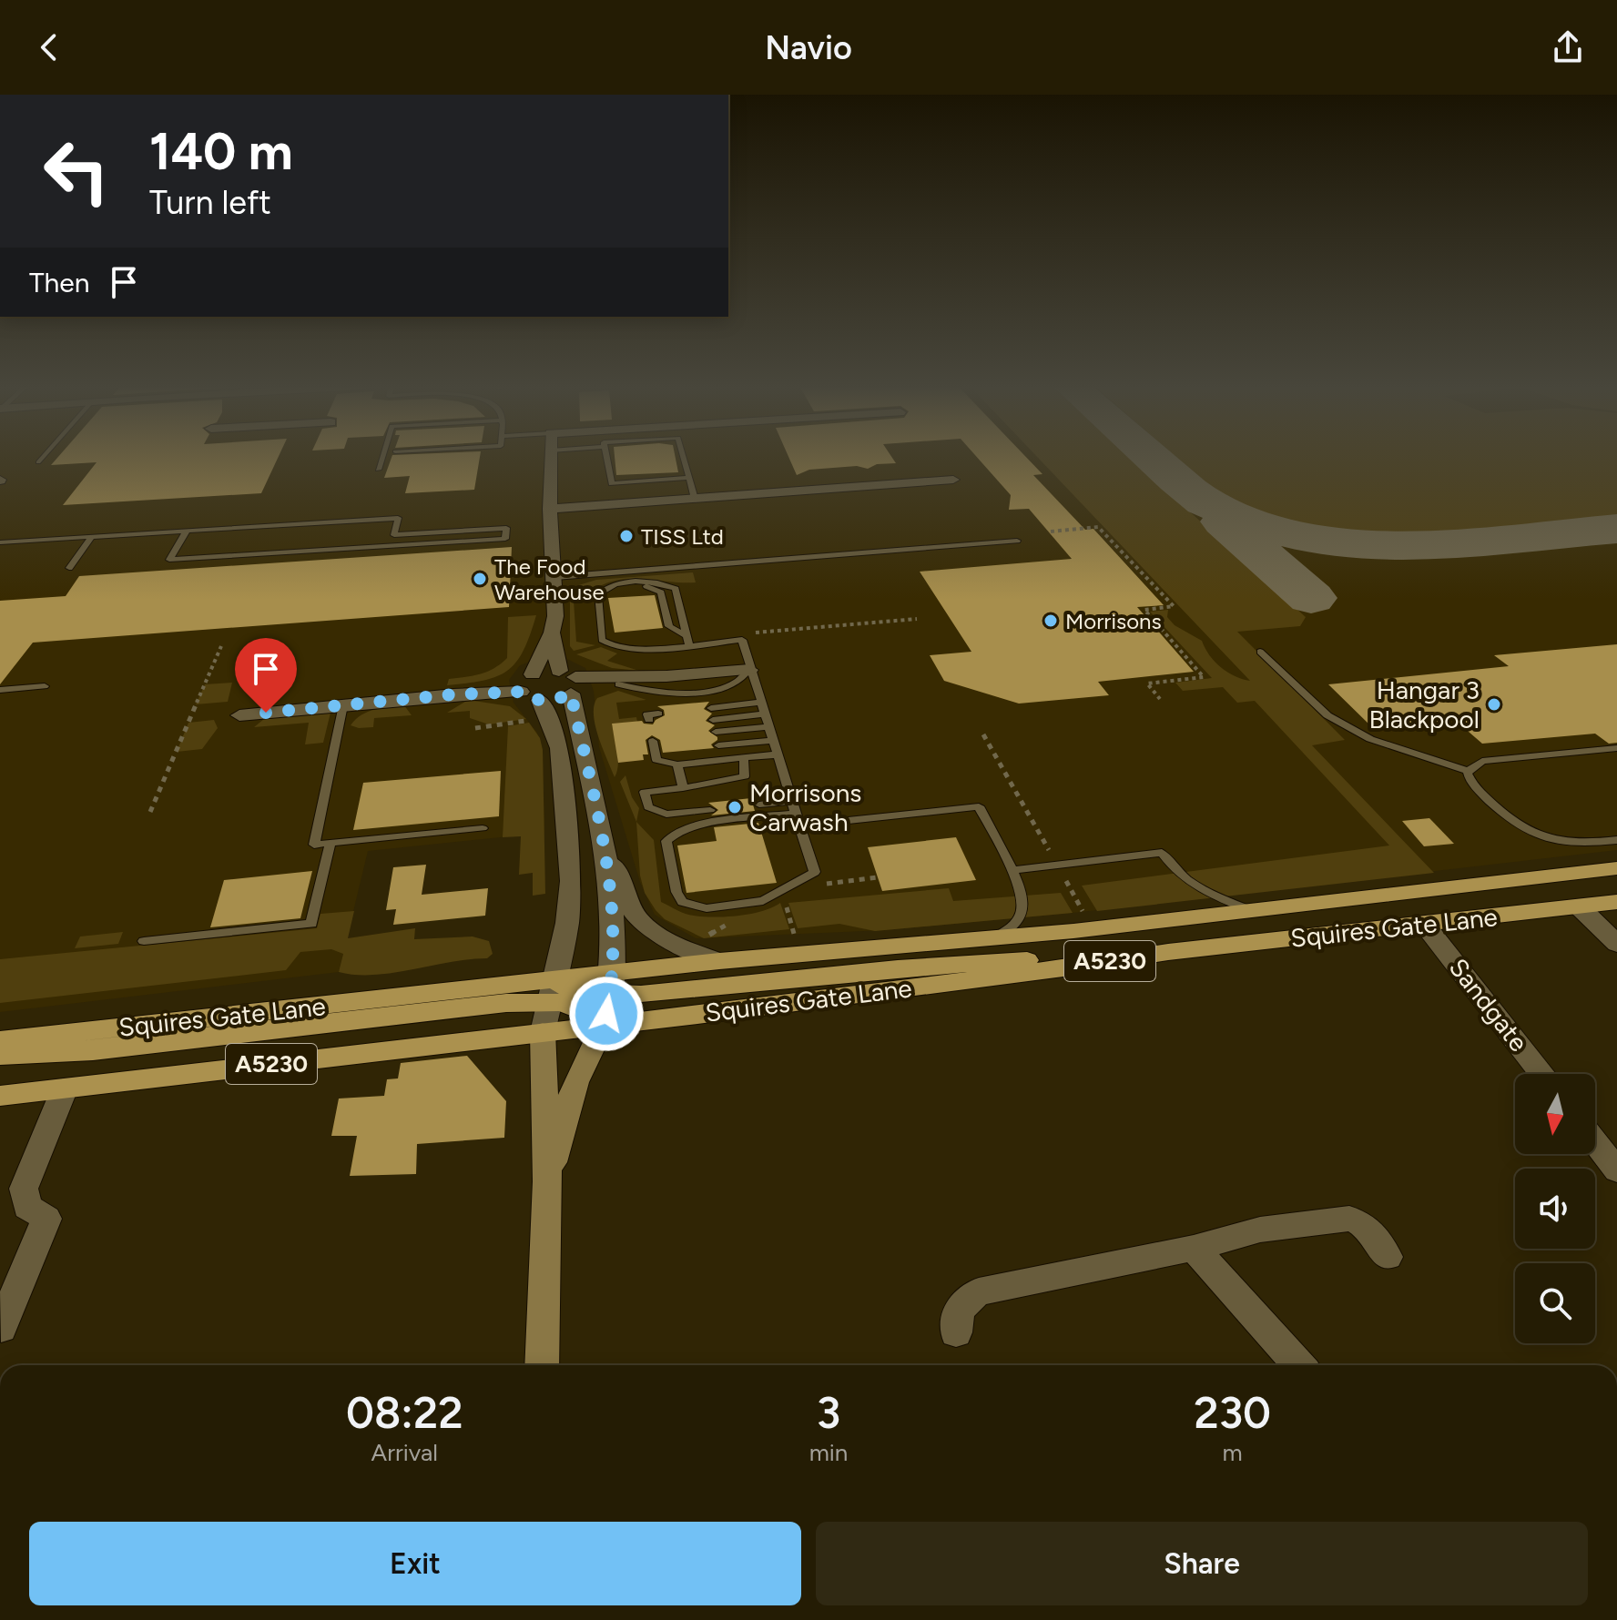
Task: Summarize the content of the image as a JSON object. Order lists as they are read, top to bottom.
{
  "streets": {
    "main road": ["Squires Gate Lane", "A5230"],
    "street": ["Sandgate"]
  },
  "crossings": [
    ["Squires Gate Lane", "Sandgate"]
  ],
  "places": [
    "TISS Ltd",
    "The Food Warehouse",
    "Morrisons",
    "Hangar 3 Blackpool",
    "Morrisons Carwash"
  ],
  "north": "bottom",
  "page": {
    "header": "Navio",
    "turn": ["140 m", "Turn left"],
    "then": "Then",
    "eta": [
      "08:22",
      "Arrival",
      "3",
      "min",
      "230",
      "m"
    ],
    "buttons": ["Exit", "Share"]
  }
}
